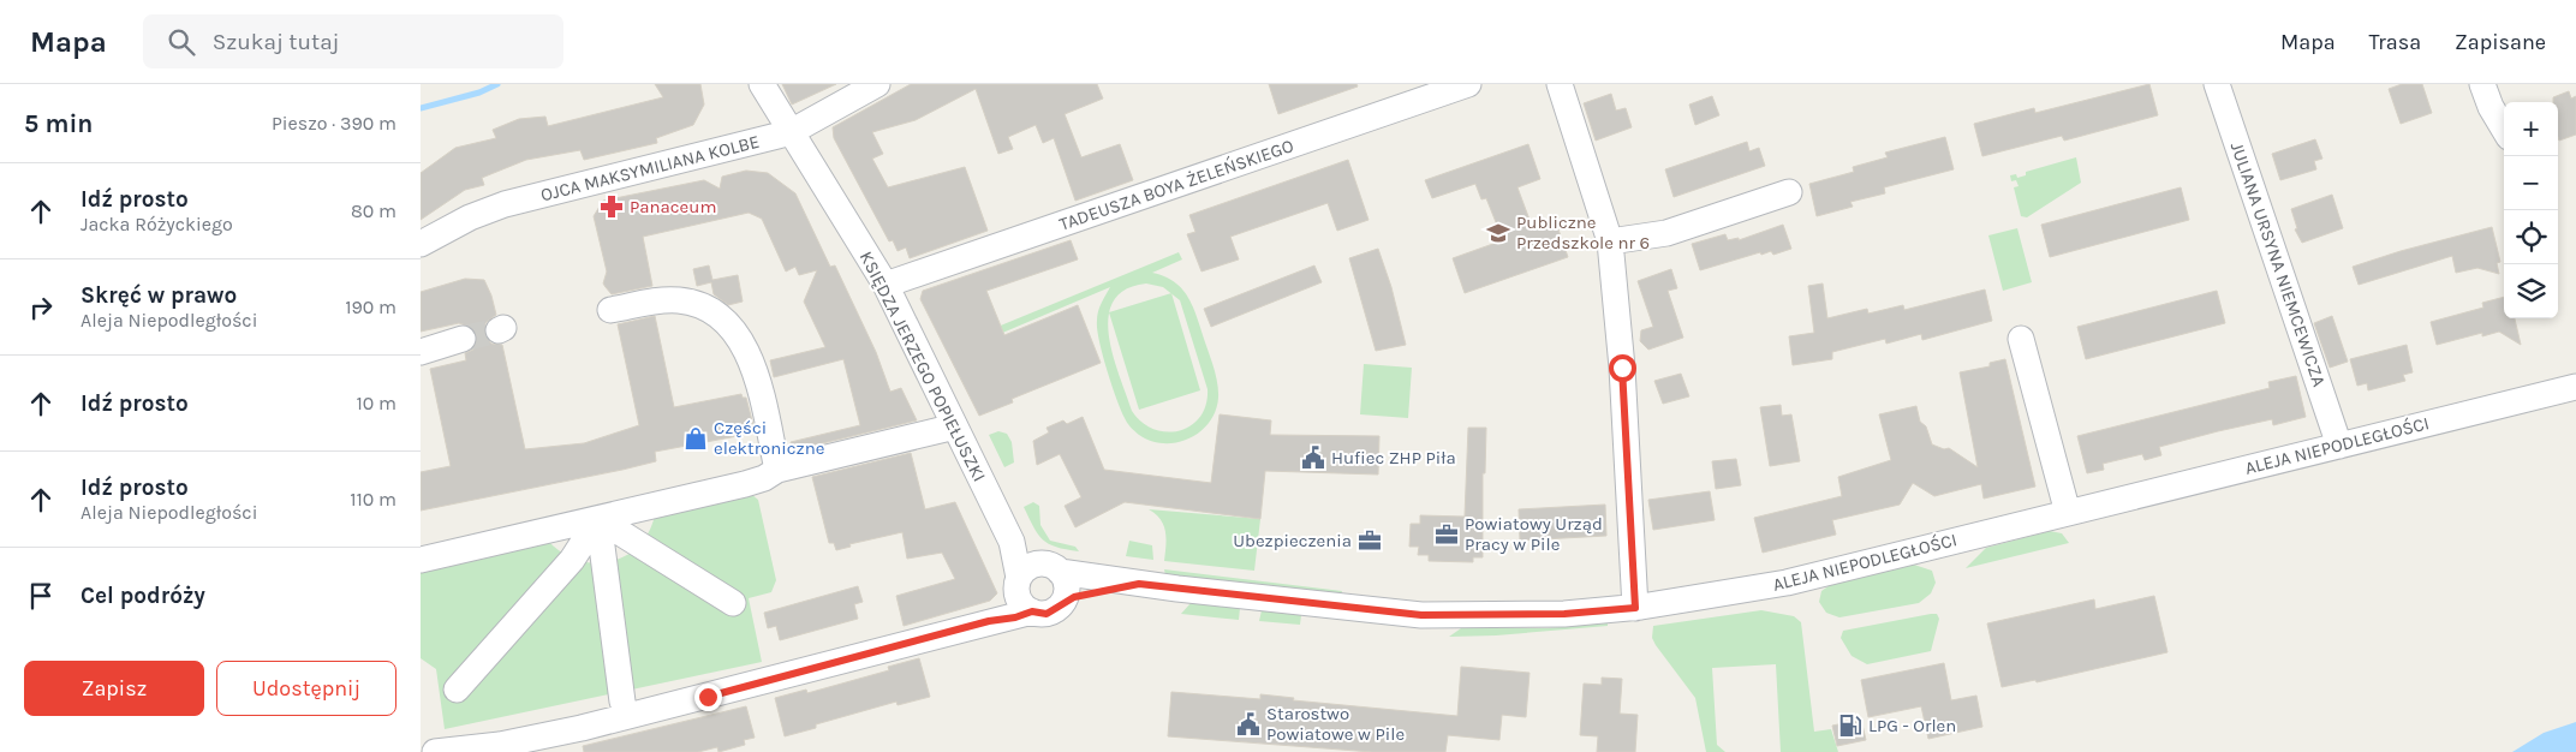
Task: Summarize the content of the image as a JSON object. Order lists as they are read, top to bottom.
{
  "streets": {
    "street": [
      "OJCA MAKSYMILIANA KOLBE",
      "TADEUSZA BOYA ŻELEŃSKIEGO",
      "JULIANA URSYNA NIEMCEWICZA",
      "KSIĘDZA JERZEGO POPIEŁUSZKI",
      "ALEJA NIEPODLEGŁOŚCI"
    ]
  },
  "crossings": [
    ["OJCA MAKSYMILIANA KOLBE", "KSIĘDZA JERZEGO POPIEŁUSZKI"],
    ["TADEUSZA BOYA ŻELEŃSKIEGO", "KSIĘDZA JERZEGO POPIEŁUSZKI"],
    ["JULIANA URSYNA NIEMCEWICZA", "ALEJA NIEPODLEGŁOŚCI"],
    ["KSIĘDZA JERZEGO POPIEŁUSZKI", "ALEJA NIEPODLEGŁOŚCI"]
  ],
  "places": {
    "pharmacy": ["Panaceum"],
    "school or university": ["Publiczne Przedszkole nr 6"],
    "shop": ["Części elektroniczne"],
    "public building": ["Hufiec ZHP Piła", "Starostwo Powiatowe w Pile"],
    "office": ["Powiatowy Urząd Pracy w Pile", "Ubezpieczenia"],
    "fuel station": ["LPG - Orlen"]
  },
  "page": {
    "header": "Mapa",
    "search": "Szukaj tutaj",
    "nav": ["Mapa", "Trasa", "Zapisane"],
    "heading": ["5 min", "Pieszo · 390 m"],
    "map_buttons": ["+", "−"],
    "list": [
      ["Idź prosto", "Jacka Różyckiego", "80 m"],
      ["Skręć w prawo", "Aleja Niepodległości", "190 m"],
      ["Idź prosto", "10 m"],
      ["Idź prosto", "Aleja Niepodległości", "110 m"],
      "Cel podróży"
    ],
    "buttons": ["Zapisz", "Udostępnij"]
  }
}
